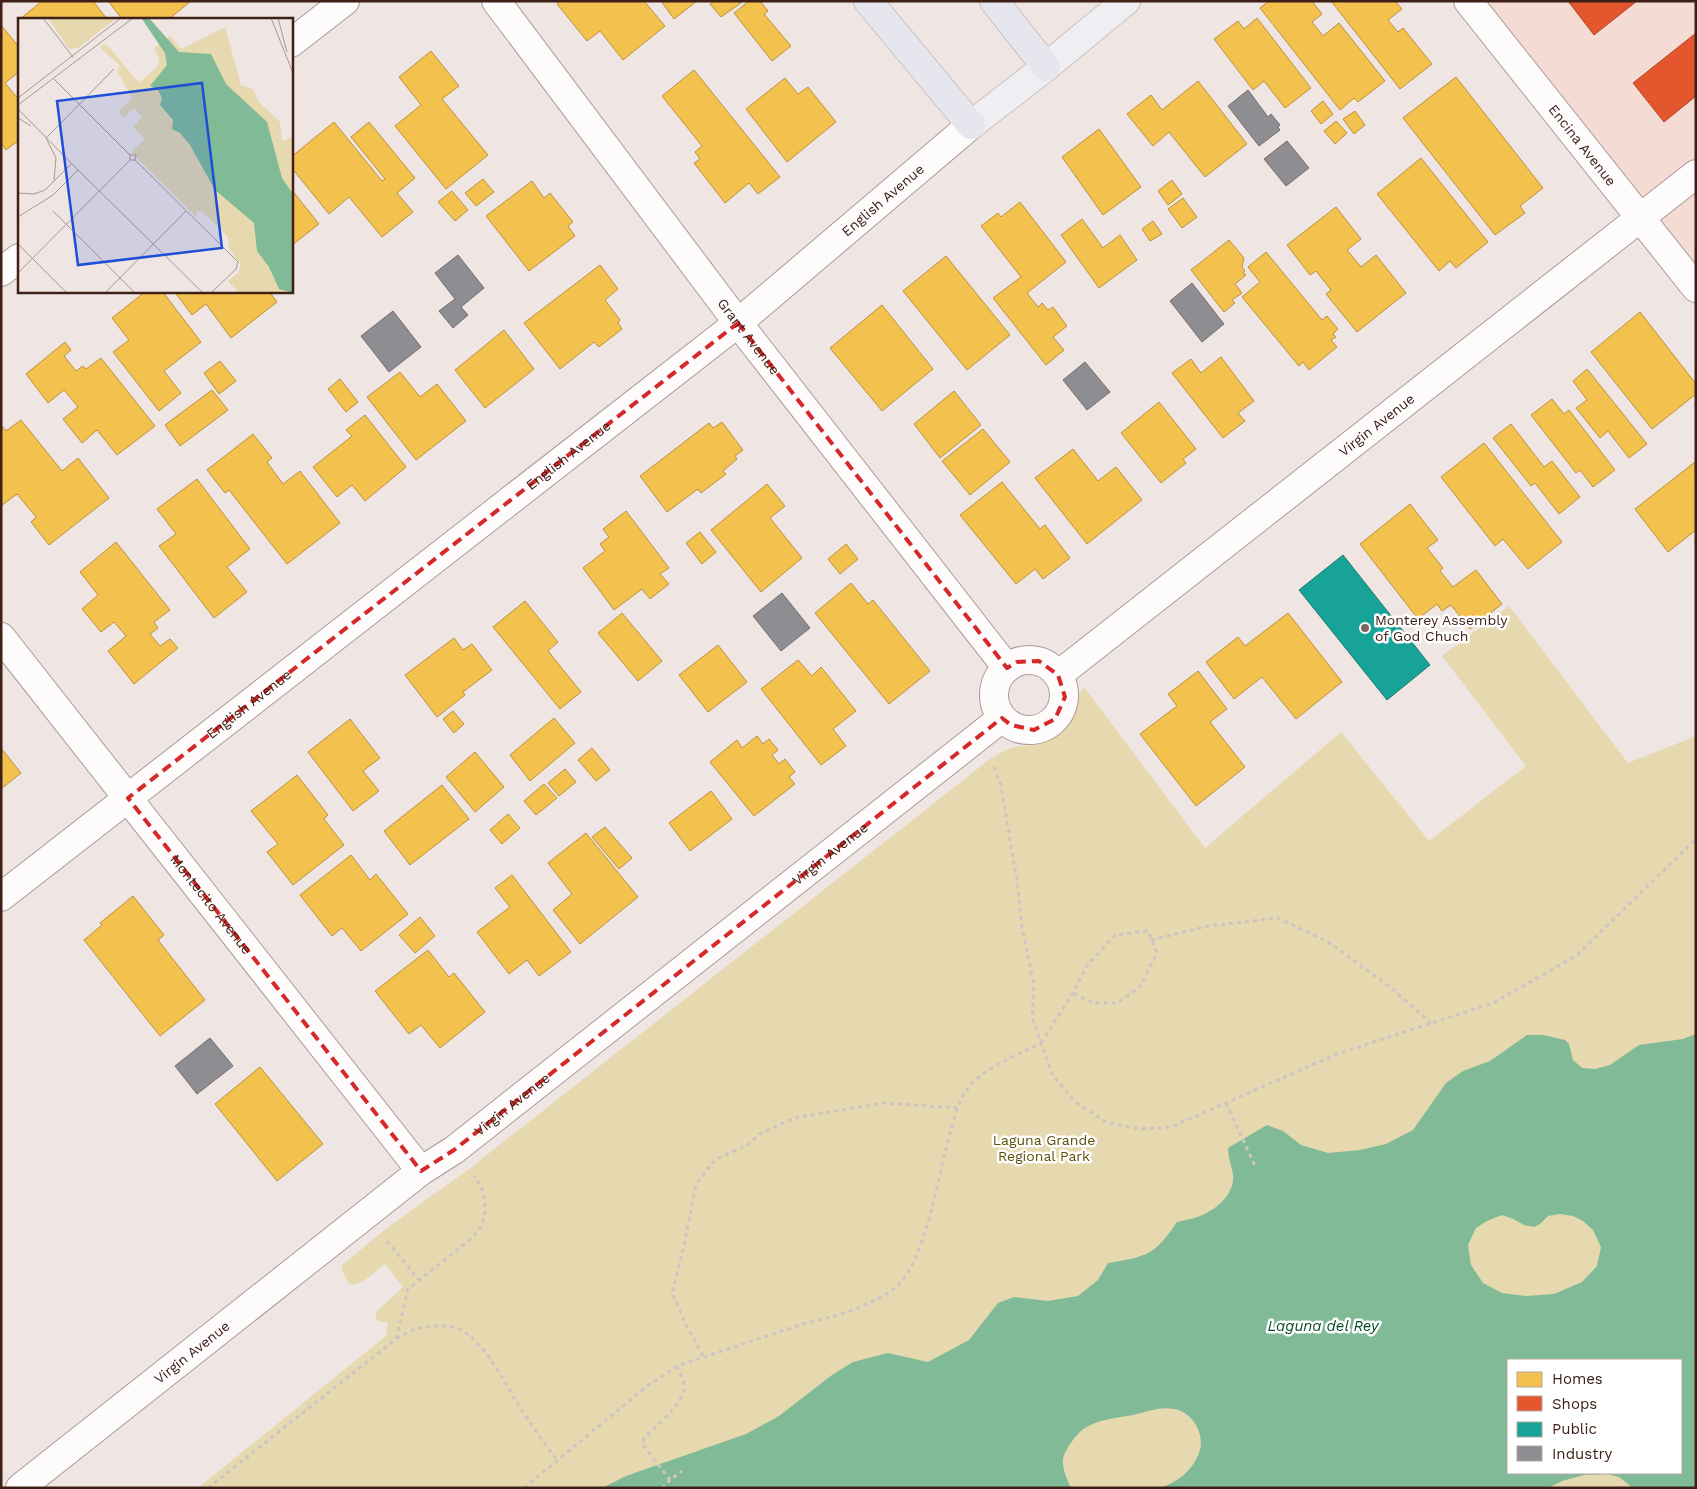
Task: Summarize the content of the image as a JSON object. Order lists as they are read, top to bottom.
{
  "streets": {
    "main road": ["English Avenue"],
    "street": [
      "Encina Avenue",
      "Grant Avenue",
      "Virgin Avenue",
      "Montecito Avenue"
    ]
  },
  "crossings": [
    ["Encina Avenue", "Virgin Avenue"],
    ["English Avenue", "Grant Avenue"],
    ["English Avenue", "Montecito Avenue"],
    ["Grant Avenue", "Virgin Avenue"],
    ["Virgin Avenue", "Montecito Avenue"]
  ],
  "water": ["Laguna del Rey"],
  "parks": ["Laguna Grande Regional Park"],
  "places": ["Monterey Assembly of God Chuch"],
  "legend": [
    "Homes",
    "Shops",
    "Public",
    "Industry"
  ]
}
